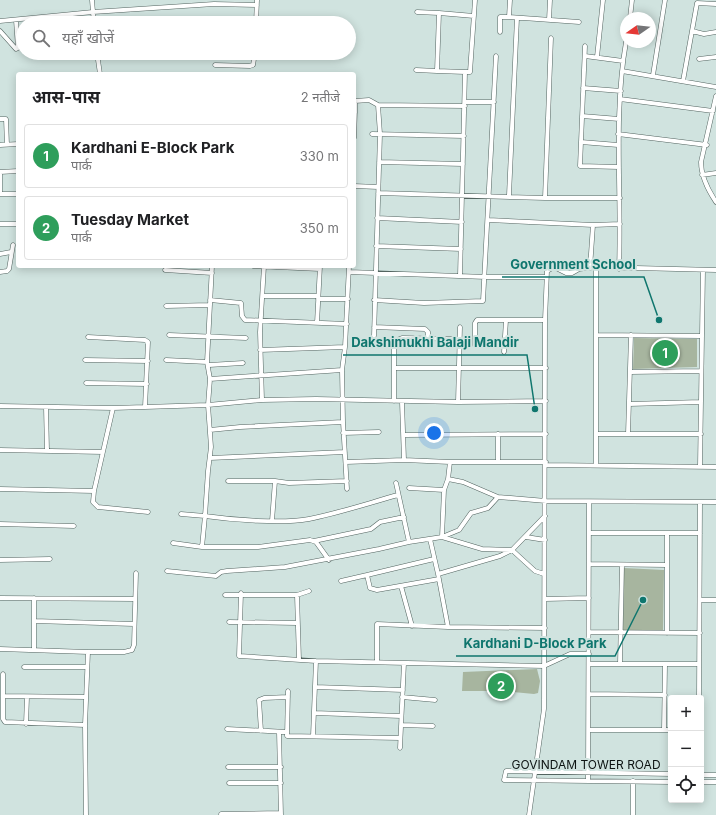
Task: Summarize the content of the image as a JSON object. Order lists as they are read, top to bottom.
{
  "streets": {
    "street": ["GOVINDAM TOWER ROAD"]
  },
  "places": ["Government School", "Dakshimukhi Balaji Mandir", "Kardhani D-Block Park"],
  "north": "left",
  "page": {
    "search": "यहाँ खोजें",
    "heading": ["आस-पास", "2 नतीजे"],
    "list": [
      {
        "mark": "1",
        "name": "Kardhani E-Block Park",
        "note": "पार्क",
        "value": "330 m"
      },
      {
        "mark": "2",
        "name": "Tuesday Market",
        "note": "पार्क",
        "value": "350 m"
      }
    ],
    "pins": ["1", "2"],
    "map_buttons": ["+", "−"]
  }
}
